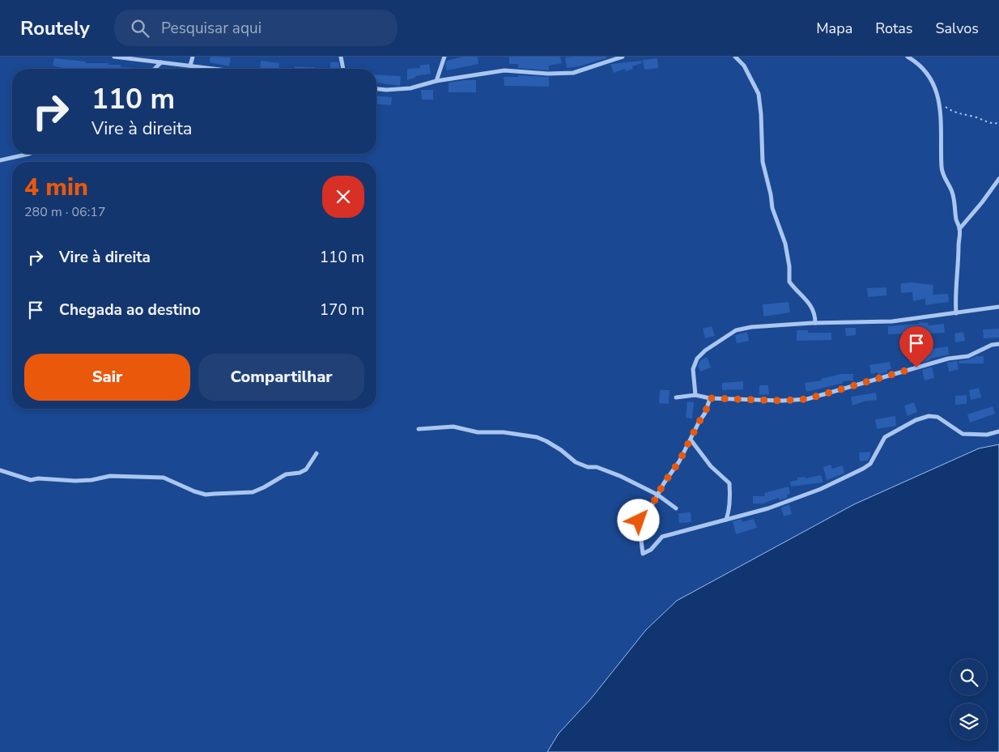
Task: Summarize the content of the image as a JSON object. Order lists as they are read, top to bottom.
{
  "page": {
    "header": "Routely",
    "search": "Pesquisar aqui",
    "nav": ["Mapa", "Rotas", "Salvos"],
    "turn": ["110 m", "Vire à direita"],
    "heading": ["4 min", "280 m · 06:17"],
    "list": [
      {
        "name": "Vire à direita",
        "value": "110 m"
      },
      {
        "name": "Chegada ao destino",
        "value": "170 m"
      }
    ],
    "buttons": ["Sair", "Compartilhar"]
  }
}
